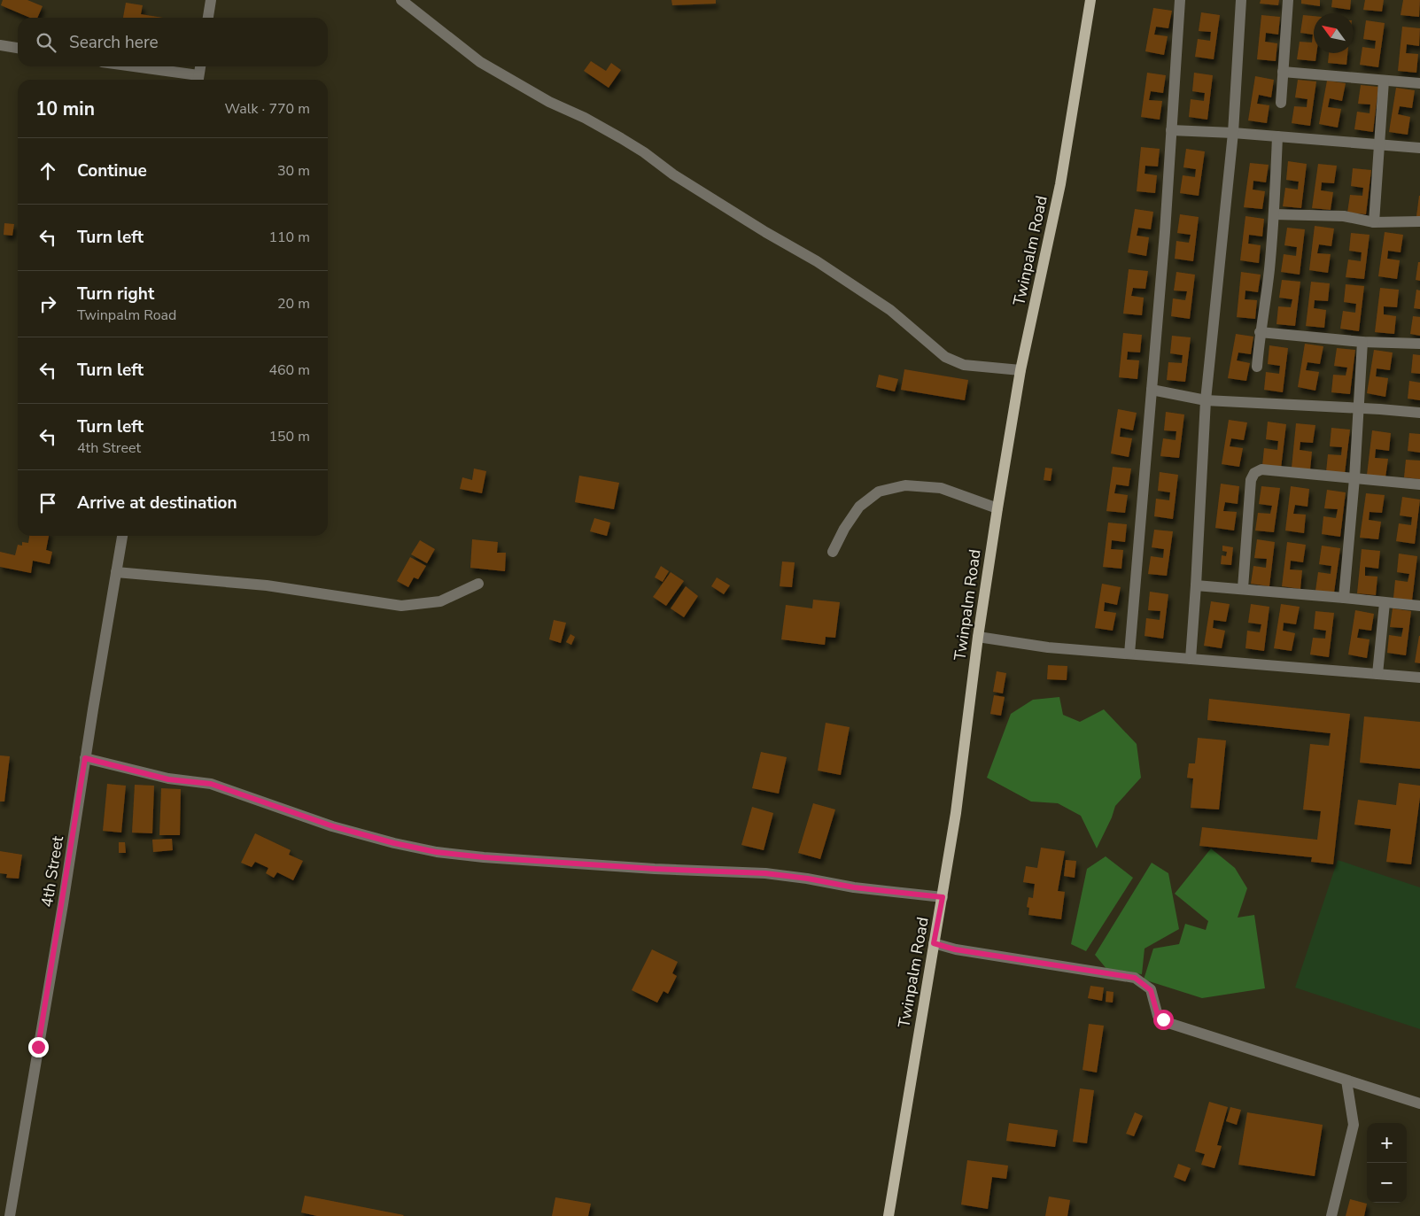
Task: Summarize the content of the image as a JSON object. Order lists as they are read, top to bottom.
{
  "streets": {
    "main road": ["Twinpalm Road"],
    "street": ["4th Street"]
  },
  "north": "top left",
  "page": {
    "search": "Search here",
    "heading": ["10 min", "Walk · 770 m"],
    "list": [
      ["Continue", "30 m"],
      ["Turn left", "110 m"],
      ["Turn right", "Twinpalm Road", "20 m"],
      ["Turn left", "460 m"],
      ["Turn left", "4th Street", "150 m"],
      "Arrive at destination"
    ],
    "map_buttons": ["+", "−"]
  }
}
